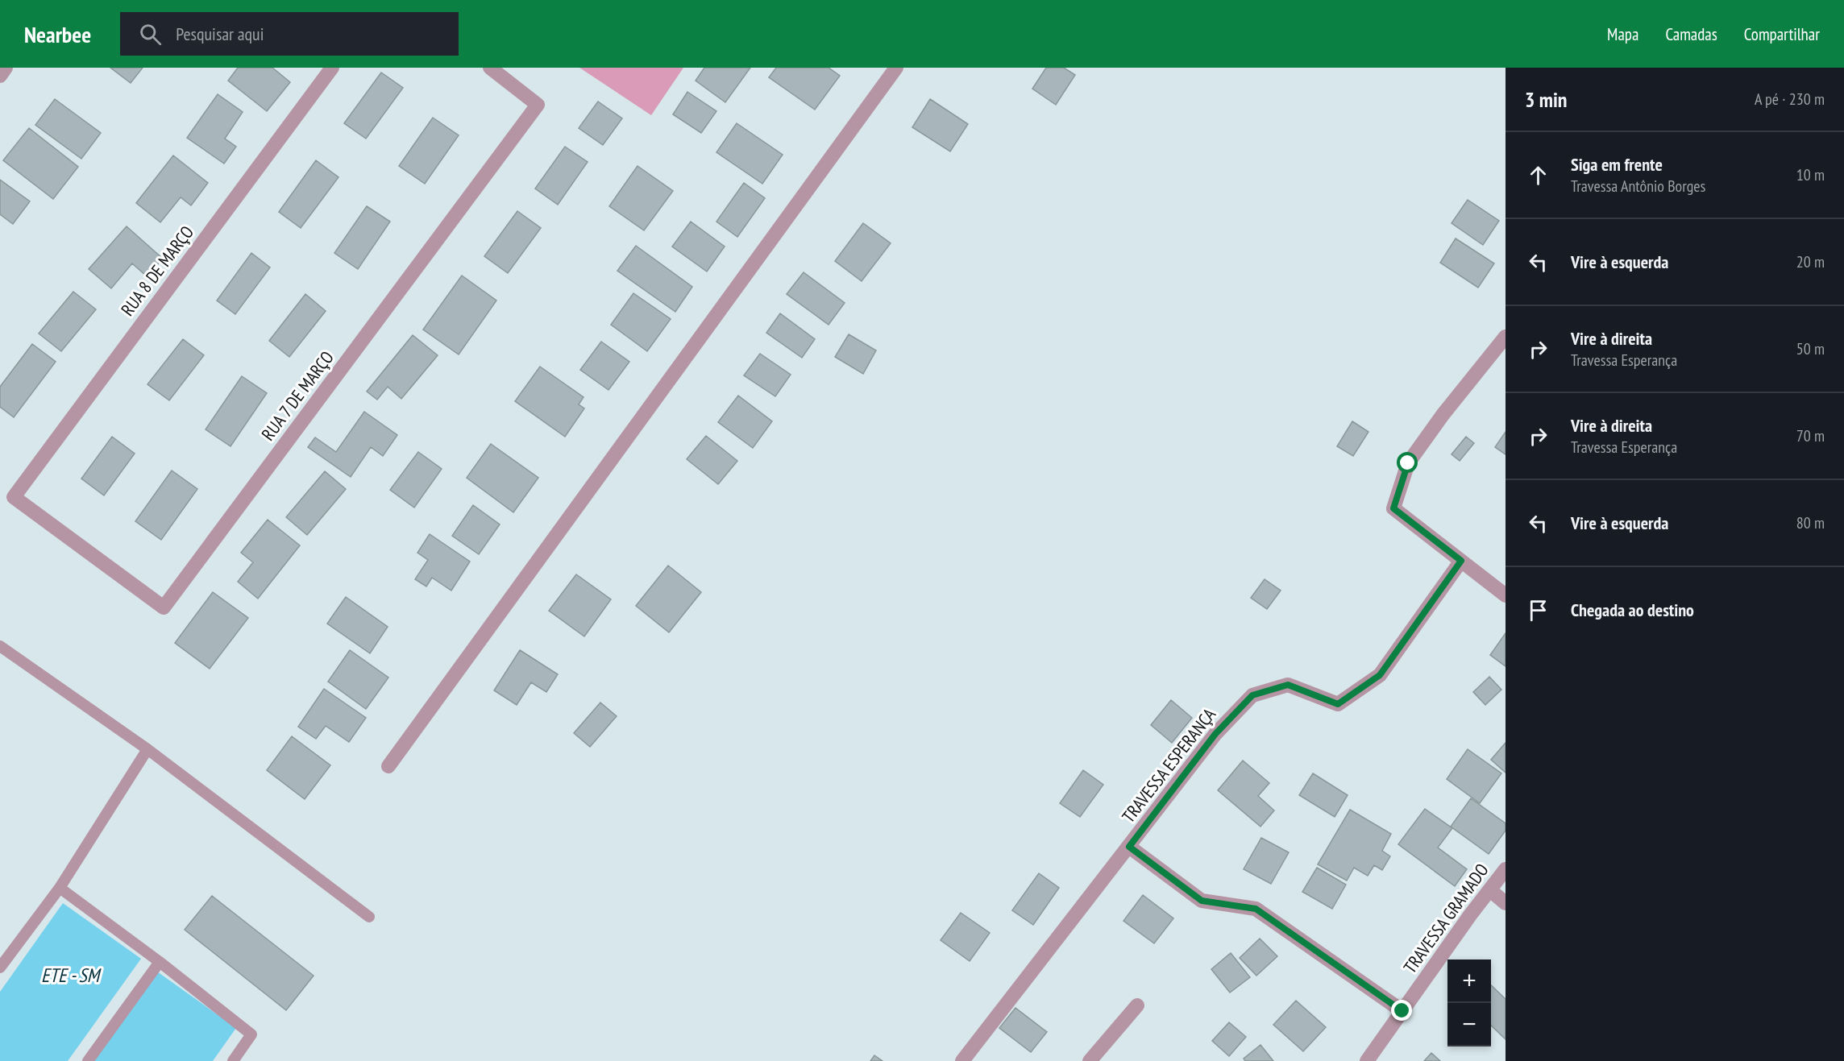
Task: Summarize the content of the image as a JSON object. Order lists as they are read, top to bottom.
{
  "streets": {
    "street": [
      "RUA 8 DE MARÇO",
      "RUA 7 DE MARÇO",
      "TRAVESSA ESPERANÇA",
      "TRAVESSA GRAMADO"
    ]
  },
  "crossings": [
    ["RUA 8 DE MARÇO", "RUA 7 DE MARÇO"]
  ],
  "water": ["ETE - SM"],
  "page": {
    "header": "Nearbee",
    "search": "Pesquisar aqui",
    "nav": ["Mapa", "Camadas", "Compartilhar"],
    "heading": ["3 min", "A pé · 230 m"],
    "list": [
      ["Siga em frente", "Travessa Antônio Borges", "10 m"],
      ["Vire à esquerda", "20 m"],
      ["Vire à direita", "Travessa Esperança", "50 m"],
      ["Vire à direita", "Travessa Esperança", "70 m"],
      ["Vire à esquerda", "80 m"],
      "Chegada ao destino"
    ],
    "map_buttons": ["+", "−"]
  }
}
